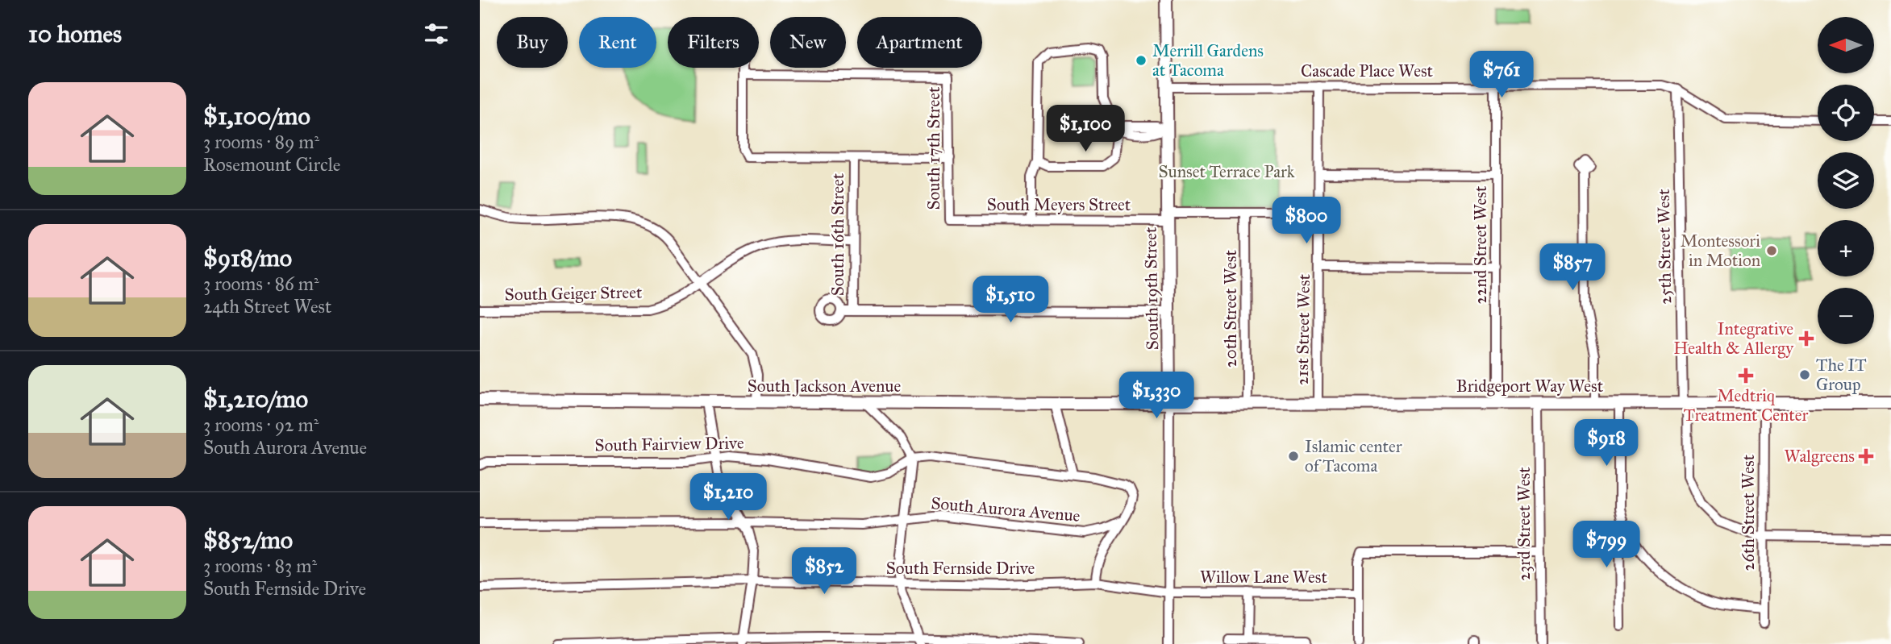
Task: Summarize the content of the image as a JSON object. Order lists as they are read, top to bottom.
{
  "streets": {
    "main road": ["South 19th Street", "South Jackson Avenue", "Bridgeport Way West"],
    "street": [
      "Cascade Place West",
      "South 17th Street",
      "South Meyers Street",
      "South 16th Street",
      "22nd Street West",
      "25th Street West",
      "South Geiger Street",
      "20th Street West",
      "21st Street West",
      "South Fairview Drive",
      "South Aurora Avenue",
      "26th Street West",
      "23rd Street West",
      "South Fernside Drive",
      "Willow Lane West"
    ]
  },
  "crossings": [
    ["Cascade Place West", "22nd Street West"],
    ["Cascade Place West", "25th Street West"],
    ["Cascade Place West", "South 19th Street"],
    ["Cascade Place West", "21st Street West"],
    ["South 17th Street", "South Meyers Street"],
    ["South Meyers Street", "South 19th Street"],
    ["South Meyers Street", "20th Street West"],
    ["South Meyers Street", "21st Street West"],
    ["South 16th Street", "South Geiger Street"],
    ["22nd Street West", "Bridgeport Way West"],
    ["25th Street West", "Bridgeport Way West"],
    ["25th Street West", "26th Street West"],
    ["South 19th Street", "South Jackson Avenue"],
    ["South 19th Street", "Bridgeport Way West"],
    ["South 19th Street", "South Fernside Drive"],
    ["South 19th Street", "Willow Lane West"],
    ["20th Street West", "Bridgeport Way West"],
    ["21st Street West", "Bridgeport Way West"],
    ["South Jackson Avenue", "Bridgeport Way West"],
    ["Bridgeport Way West", "26th Street West"],
    ["Bridgeport Way West", "23rd Street West"],
    ["South Fairview Drive", "South Aurora Avenue"],
    ["South Fernside Drive", "Willow Lane West"]
  ],
  "parks": ["Sunset Terrace Park"],
  "places": {
    "other": [
      "Merrill Gardens at Tacoma",
      "Montessori in Motion",
      "The IT Group",
      "Islamic center of Tacoma"
    ],
    "health": ["Integrative Health & Allergy", "Medtriq Treatment Center", "Walgreens"]
  },
  "north": "left",
  "page": {
    "heading": "10 homes",
    "map_buttons": ["+", "−"],
    "chip": [
      "Buy",
      "Rent",
      "Filters",
      "New",
      "Apartment"
    ],
    "price": [
      "$761",
      "$1,100",
      "$800",
      "$857",
      "$1,510",
      "$1,330",
      "$918",
      "$1,210",
      "$799",
      "$852"
    ],
    "list": [
      {
        "name": "$1,100/mo",
        "note": "3 rooms · 89 m² · Rosemount Circle"
      },
      {
        "name": "$918/mo",
        "note": "3 rooms · 86 m² · 24th Street West"
      },
      {
        "name": "$1,210/mo",
        "note": "3 rooms · 92 m² · South Aurora Avenue"
      },
      {
        "name": "$852/mo",
        "note": "3 rooms · 83 m² · South Fernside Drive"
      }
    ]
  }
}
